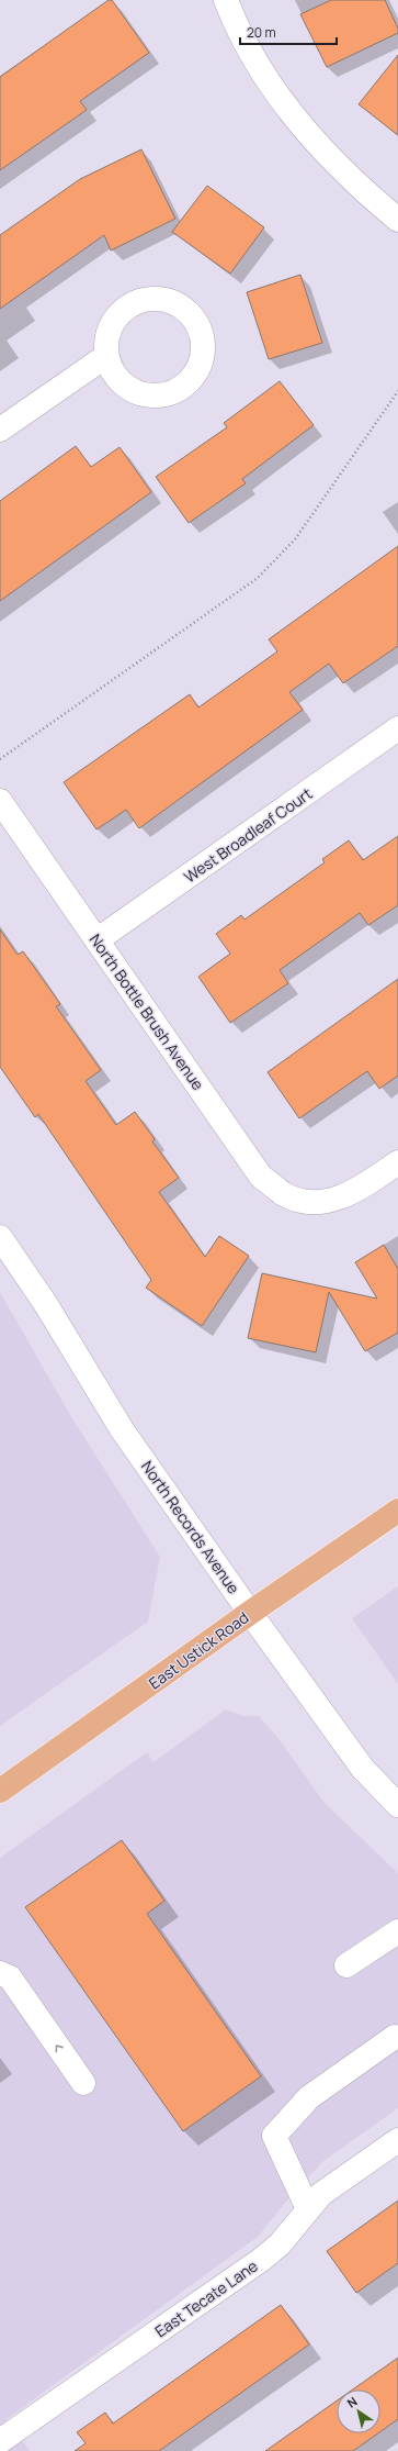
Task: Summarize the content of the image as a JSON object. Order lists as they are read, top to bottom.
{
  "streets": {
    "main road": ["East Ustick Road"],
    "street": [
      "West Broadleaf Court",
      "North Bottle Brush Avenue",
      "North Records Avenue",
      "East Tecate Lane"
    ]
  },
  "crossings": [
    ["West Broadleaf Court", "North Bottle Brush Avenue"],
    ["North Records Avenue", "East Ustick Road"]
  ],
  "scale_bar": "20 m",
  "north": "top left"
}
